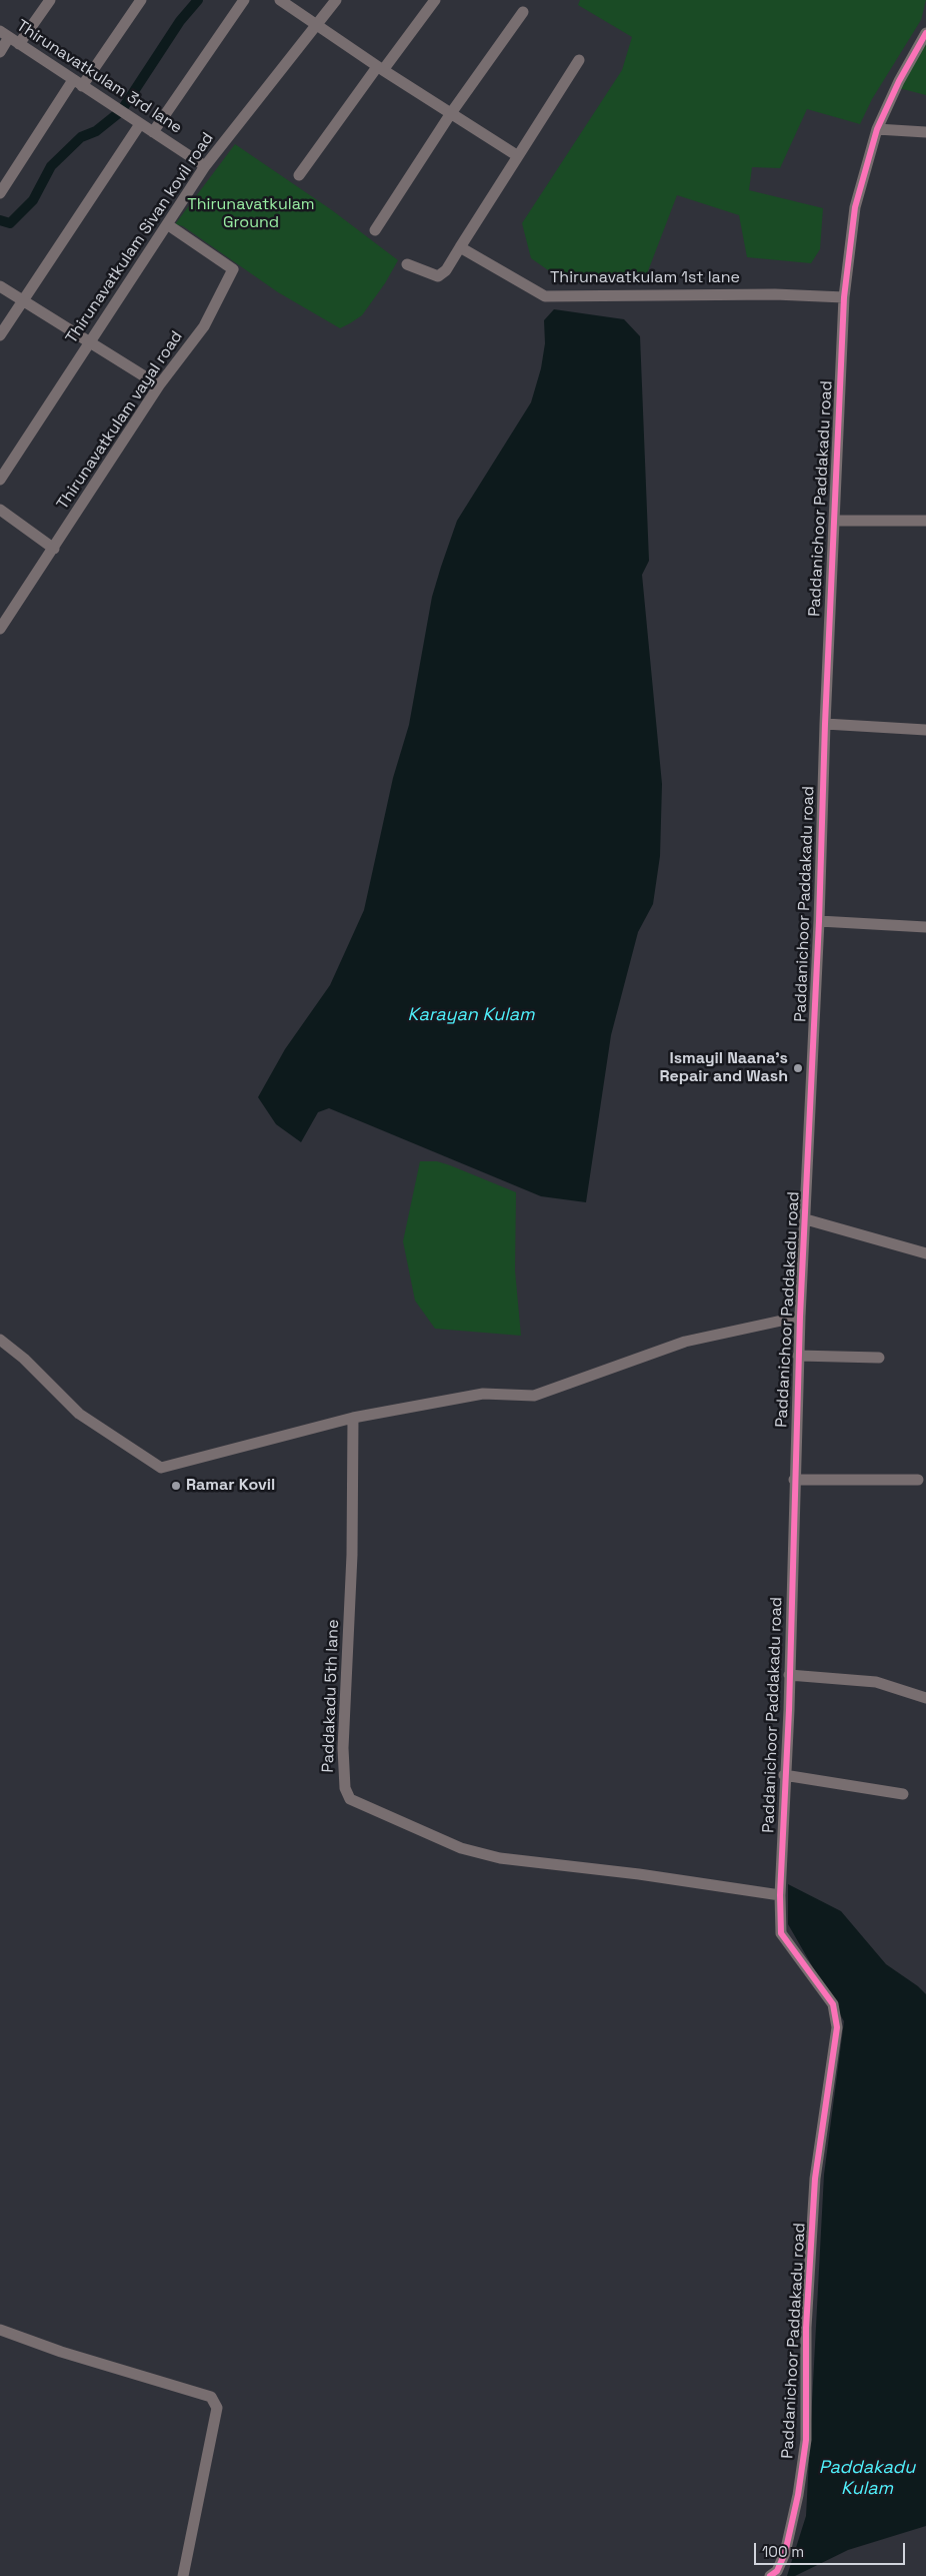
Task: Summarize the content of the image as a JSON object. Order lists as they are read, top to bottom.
{
  "streets": {
    "street": [
      "Thirunavatkulam 3rd lane",
      "Thirunavatkulam Sivan kovil road",
      "Thirunavatkulam 1st lane",
      "Thirunavatkulam vayal road",
      "Paddanichoor Paddakadu road",
      "Paddakadu 5th lane"
    ]
  },
  "crossings": [
    ["Thirunavatkulam 3rd lane", "Thirunavatkulam Sivan kovil road"],
    ["Thirunavatkulam Sivan kovil road", "Thirunavatkulam vayal road"],
    ["Thirunavatkulam 1st lane", "Paddanichoor Paddakadu road"],
    ["Paddanichoor Paddakadu road", "Paddakadu 5th lane"]
  ],
  "water": ["Karayan Kulam", "Paddakadu Kulam"],
  "parks": ["Thirunavatkulam Ground"],
  "places": ["Ismayil Naana's Repair and Wash", "Ramar Kovil"],
  "scale_bar": "100 m"
}
